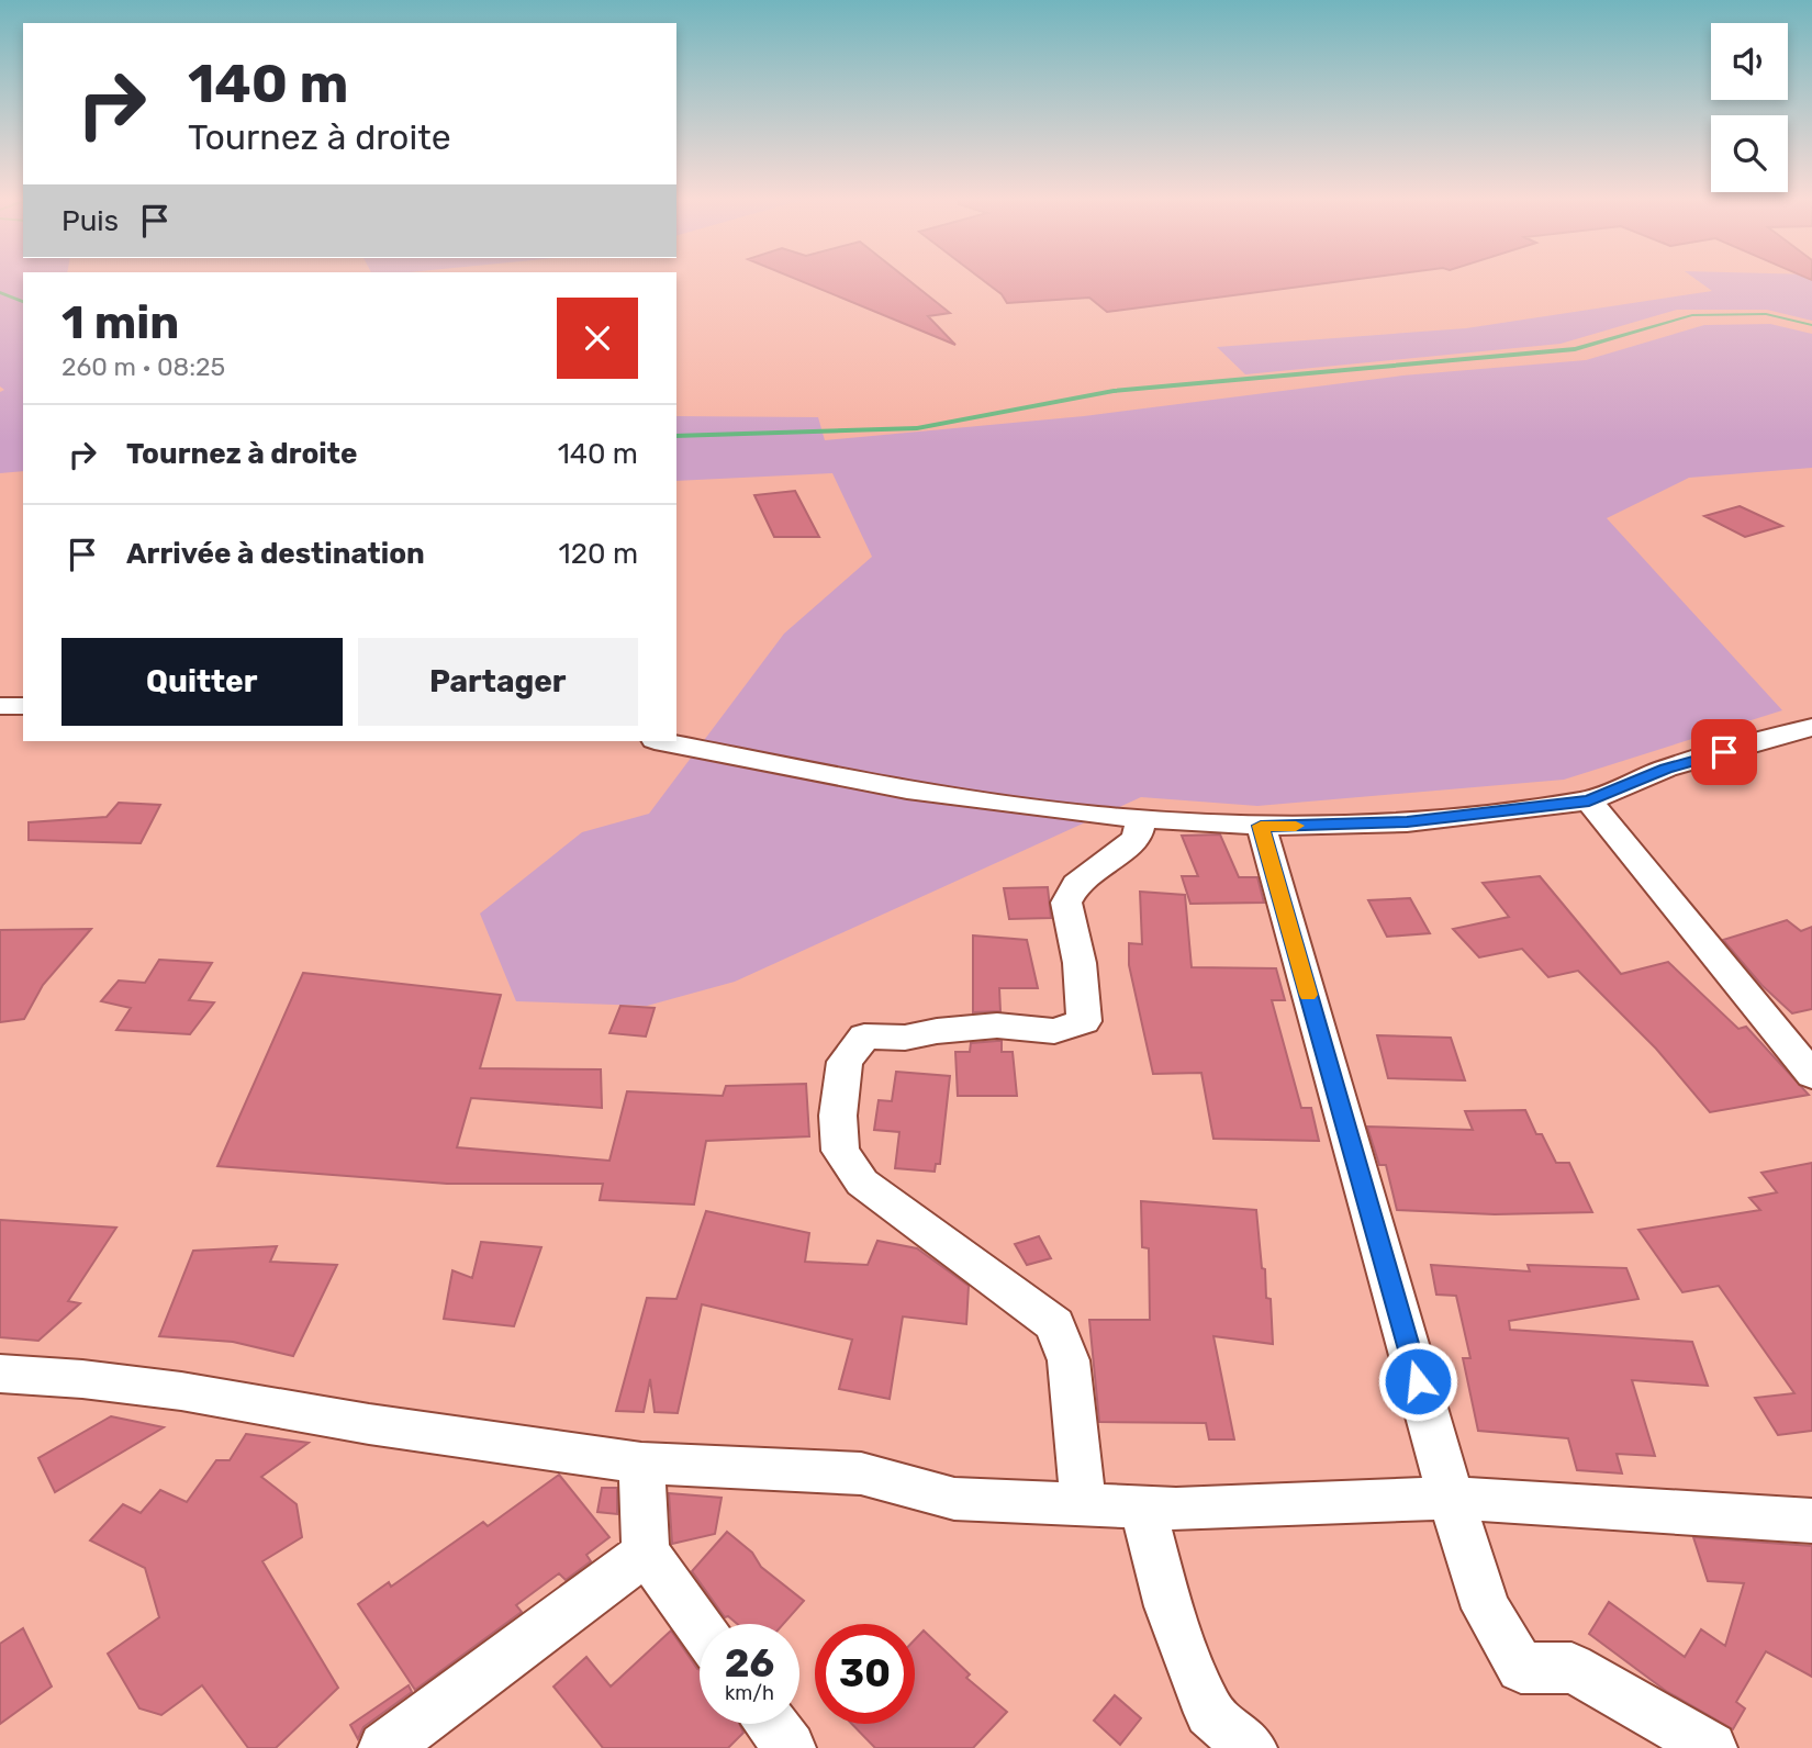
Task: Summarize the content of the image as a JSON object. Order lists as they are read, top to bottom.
{
  "page": {
    "turn": ["140 m", "Tournez à droite"],
    "then": "Puis",
    "heading": ["1 min", "260 m · 08:25"],
    "list": [
      {
        "name": "Tournez à droite",
        "value": "140 m"
      },
      {
        "name": "Arrivée à destination",
        "value": "120 m"
      }
    ],
    "buttons": ["Quitter", "Partager"],
    "speed": "26 km/h",
    "limit": "30"
  }
}
